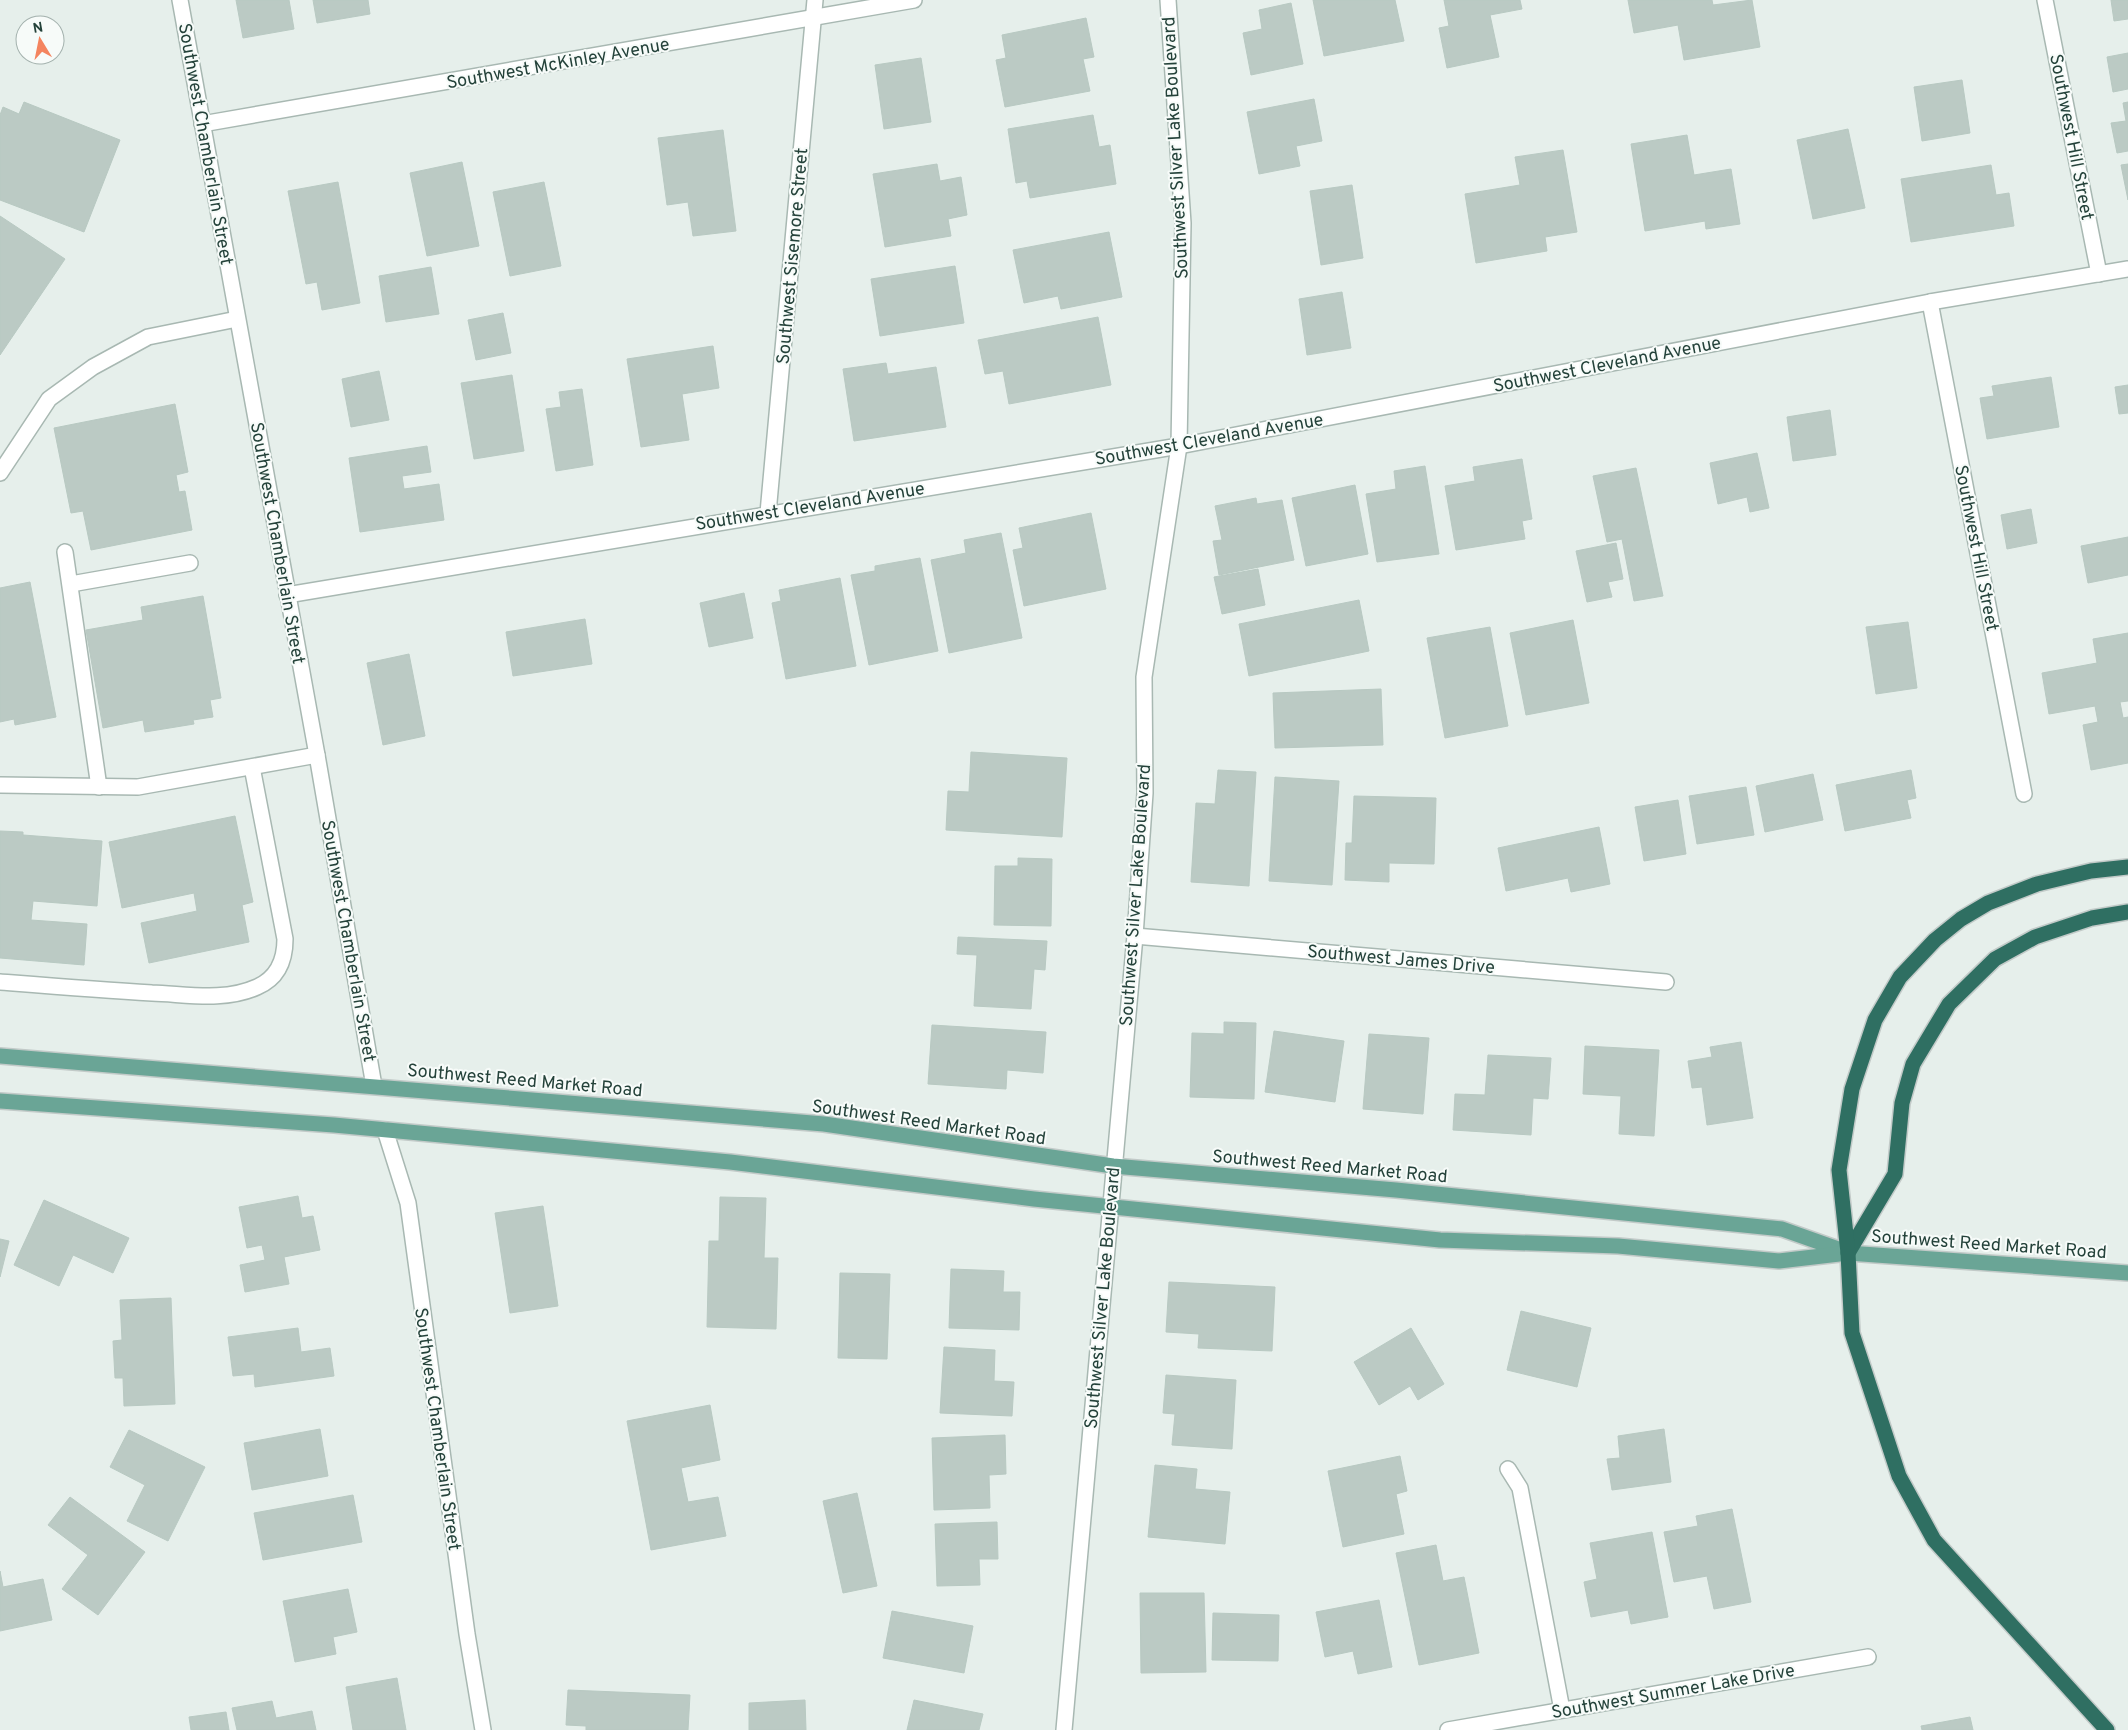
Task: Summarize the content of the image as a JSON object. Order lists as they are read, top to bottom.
{
  "streets": {
    "main road": ["Southwest Reed Market Road"],
    "street": [
      "Southwest McKinley Avenue",
      "Southwest Hill Street",
      "Southwest Chamberlain Street",
      "Southwest Silver Lake Boulevard",
      "Southwest Sisemore Street",
      "Southwest Cleveland Avenue",
      "Southwest James Drive",
      "Southwest Summer Lake Drive"
    ]
  },
  "crossings": [
    ["Southwest McKinley Avenue", "Southwest Chamberlain Street"],
    ["Southwest McKinley Avenue", "Southwest Sisemore Street"],
    ["Southwest Hill Street", "Southwest Cleveland Avenue"],
    ["Southwest Chamberlain Street", "Southwest Cleveland Avenue"],
    ["Southwest Chamberlain Street", "Southwest Reed Market Road"],
    ["Southwest Silver Lake Boulevard", "Southwest Cleveland Avenue"],
    ["Southwest Silver Lake Boulevard", "Southwest James Drive"],
    ["Southwest Silver Lake Boulevard", "Southwest Reed Market Road"],
    ["Southwest Sisemore Street", "Southwest Cleveland Avenue"]
  ],
  "north": "top"
}
